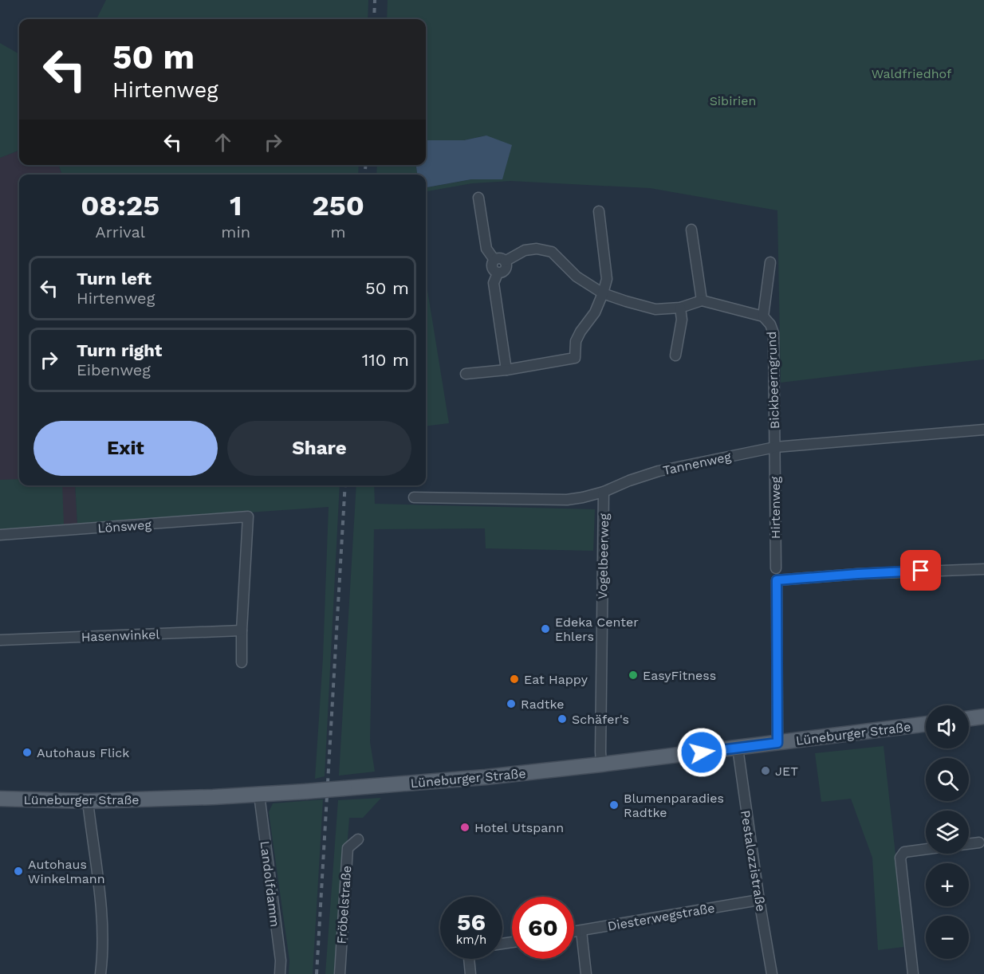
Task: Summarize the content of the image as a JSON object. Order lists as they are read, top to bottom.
{
  "streets": {
    "main road": ["Lüneburger Straße"],
    "street": [
      "Bickbeerngrund",
      "Tannenweg",
      "Hirtenweg",
      "Lönsweg",
      "Vogelbeerweg",
      "Hasenwinkel",
      "Pestalozzistraße",
      "Landolfdamm",
      "Fröbelstraße",
      "Diesterwegstraße"
    ]
  },
  "crossings": [
    ["Bickbeerngrund", "Tannenweg"],
    ["Bickbeerngrund", "Hirtenweg"],
    ["Tannenweg", "Hirtenweg"],
    ["Tannenweg", "Vogelbeerweg"],
    ["Lönsweg", "Hasenwinkel"],
    ["Vogelbeerweg", "Lüneburger Straße"],
    ["Lüneburger Straße", "Pestalozzistraße"],
    ["Lüneburger Straße", "Landolfdamm"],
    ["Pestalozzistraße", "Diesterwegstraße"]
  ],
  "parks": ["Waldfriedhof", "Sibirien"],
  "places": [
    "Edeka Center Ehlers",
    "EasyFitness",
    "Eat Happy",
    "Radtke",
    "Schäfer's",
    "Autohaus Flick",
    "JET",
    "Blumenparadies Radtke",
    "Hotel Utspann",
    "Autohaus Winkelmann"
  ],
  "page": {
    "turn": ["50 m", "Hirtenweg"],
    "eta": [
      "08:25",
      "Arrival",
      "1",
      "min",
      "250",
      "m"
    ],
    "list": [
      {
        "name": "Turn left",
        "note": "Hirtenweg",
        "value": "50 m"
      },
      {
        "name": "Turn right",
        "note": "Eibenweg",
        "value": "110 m"
      }
    ],
    "buttons": ["Exit", "Share"],
    "map_buttons": ["+", "−"],
    "speed": "56 km/h",
    "limit": "60"
  }
}
